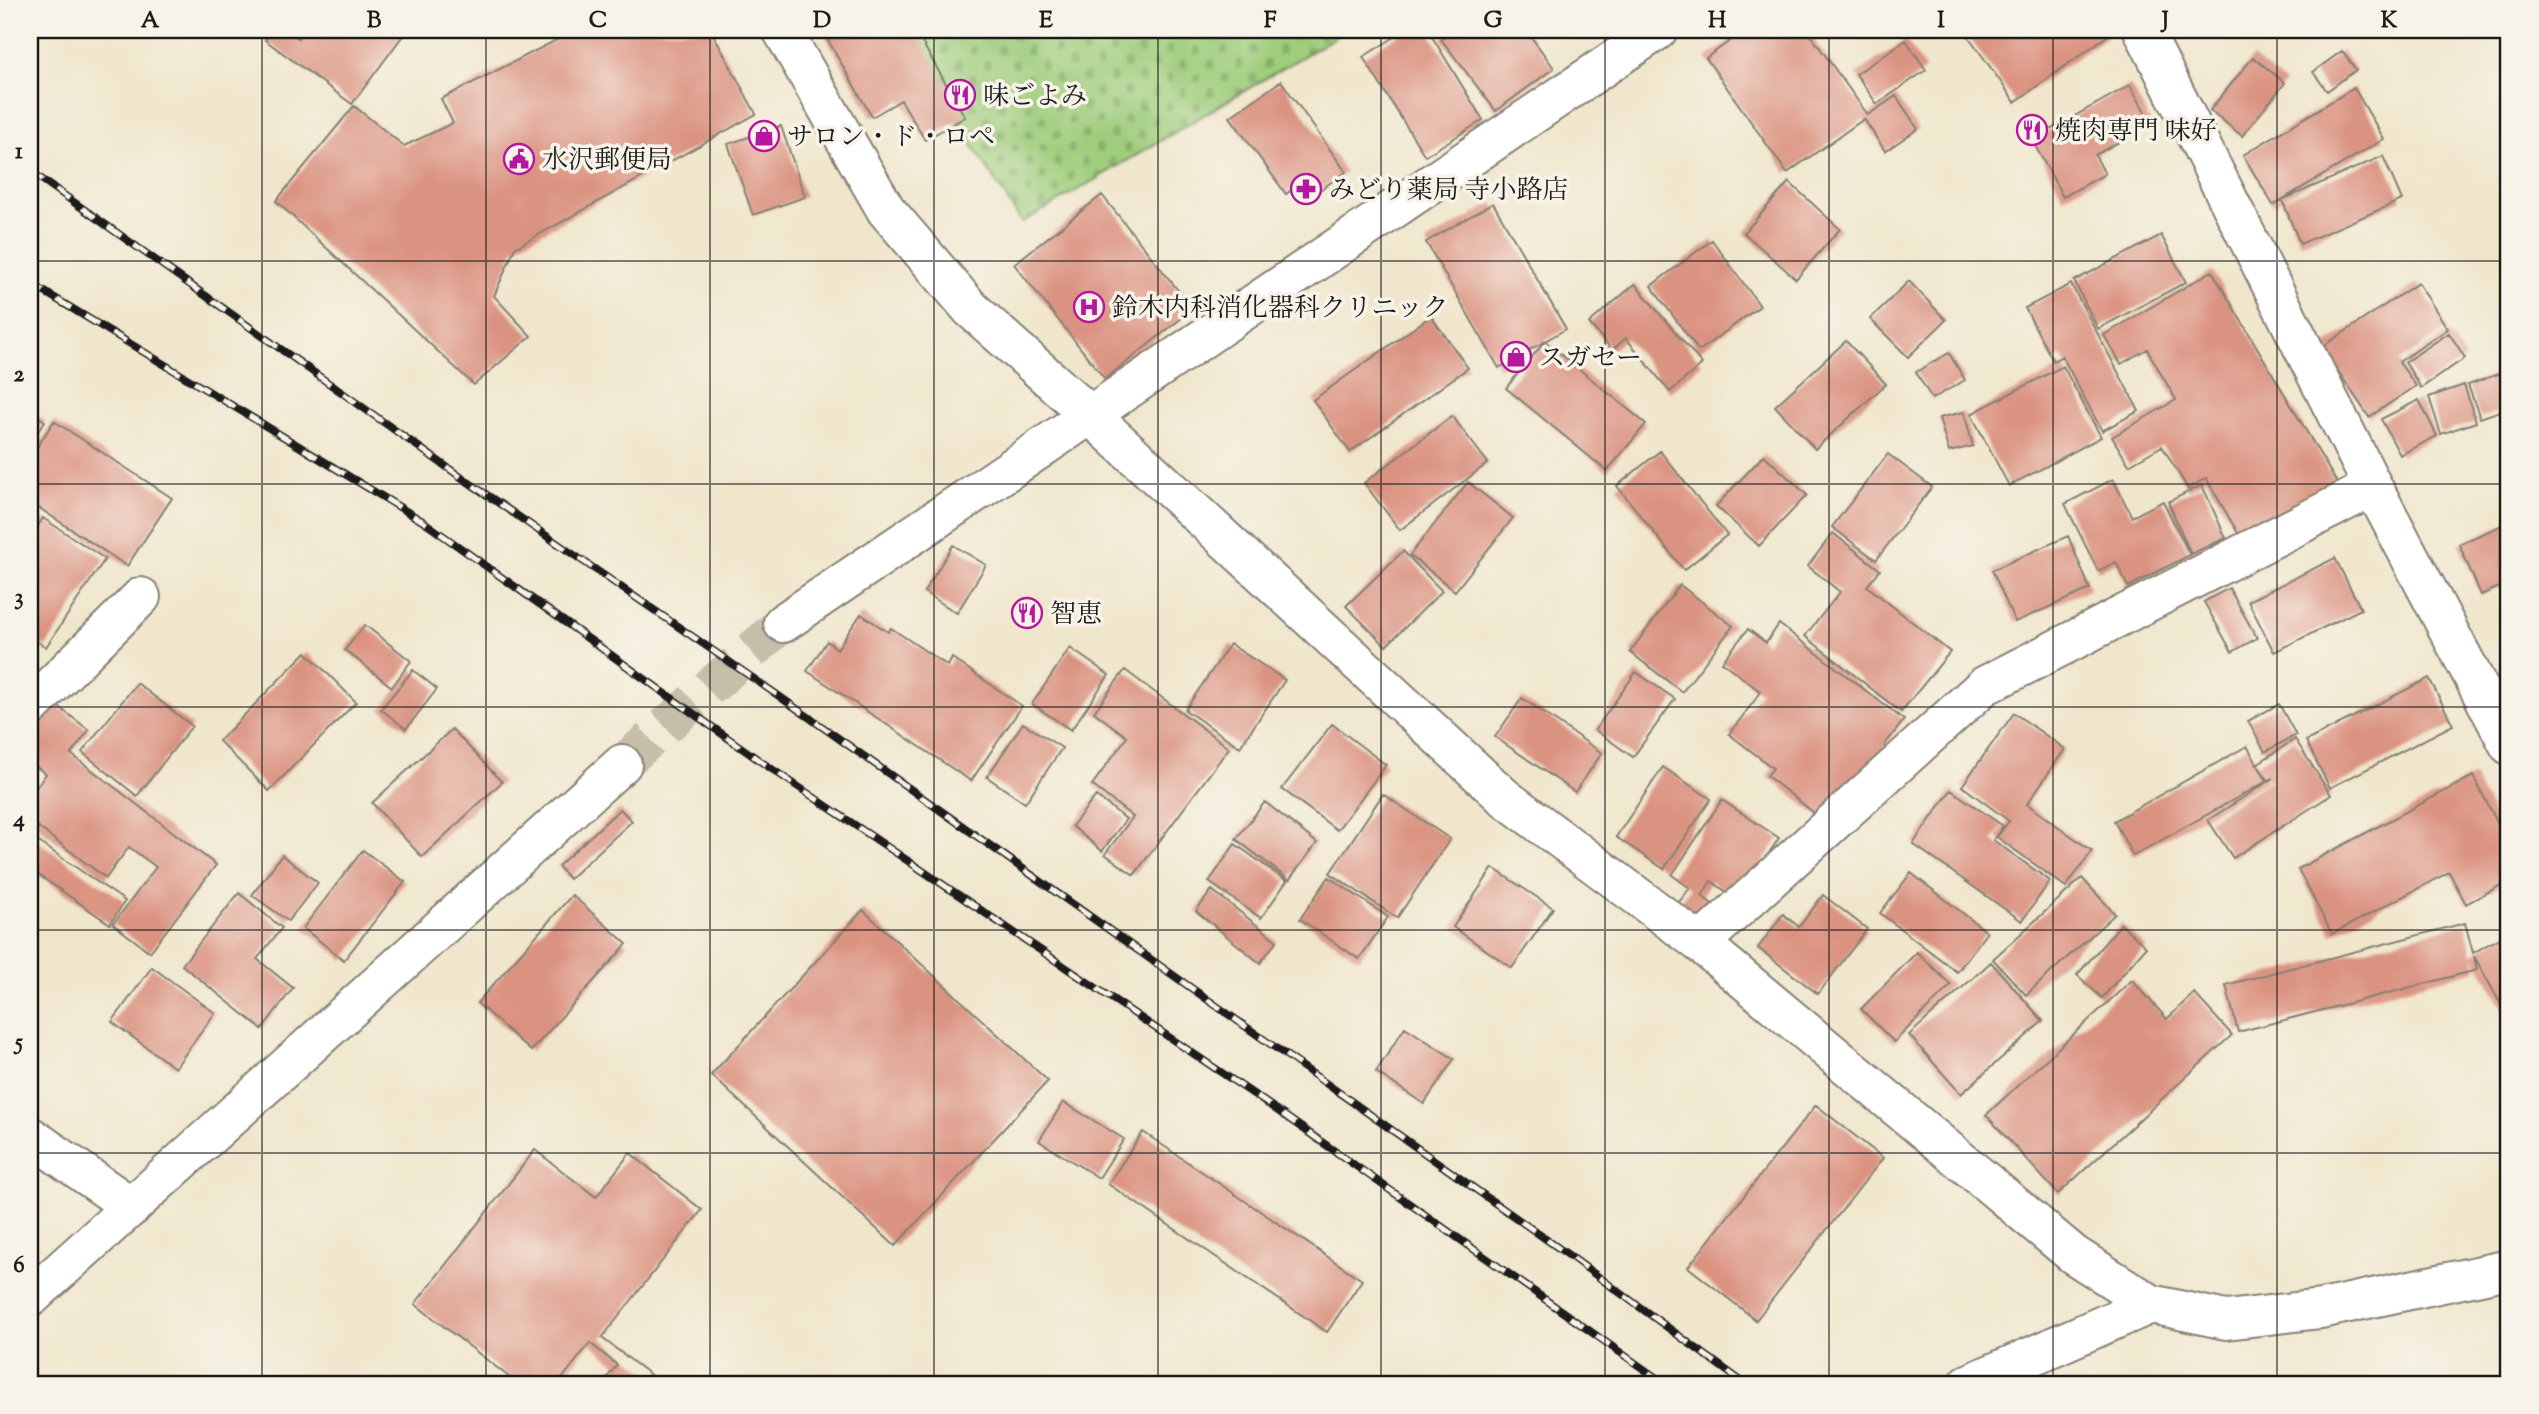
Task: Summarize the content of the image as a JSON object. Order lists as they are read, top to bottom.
{
  "places": {
    "restaurant": ["味ごよみ", "焼肉専門 味好", "智恵"],
    "shop": ["サロン・ド・ロペ", "スガセー"],
    "public building": ["水沢郵便局"],
    "pharmacy": ["みどり薬局 寺小路店"],
    "hospital": ["鈴木内科消化器科クリニック"]
  },
  "grid": {
    "columns": [
      "A",
      "B",
      "C",
      "D",
      "E",
      "F",
      "G",
      "H",
      "I",
      "J",
      "K"
    ],
    "rows": [
      "1",
      "2",
      "3",
      "4",
      "5",
      "6"
    ]
  }
}
